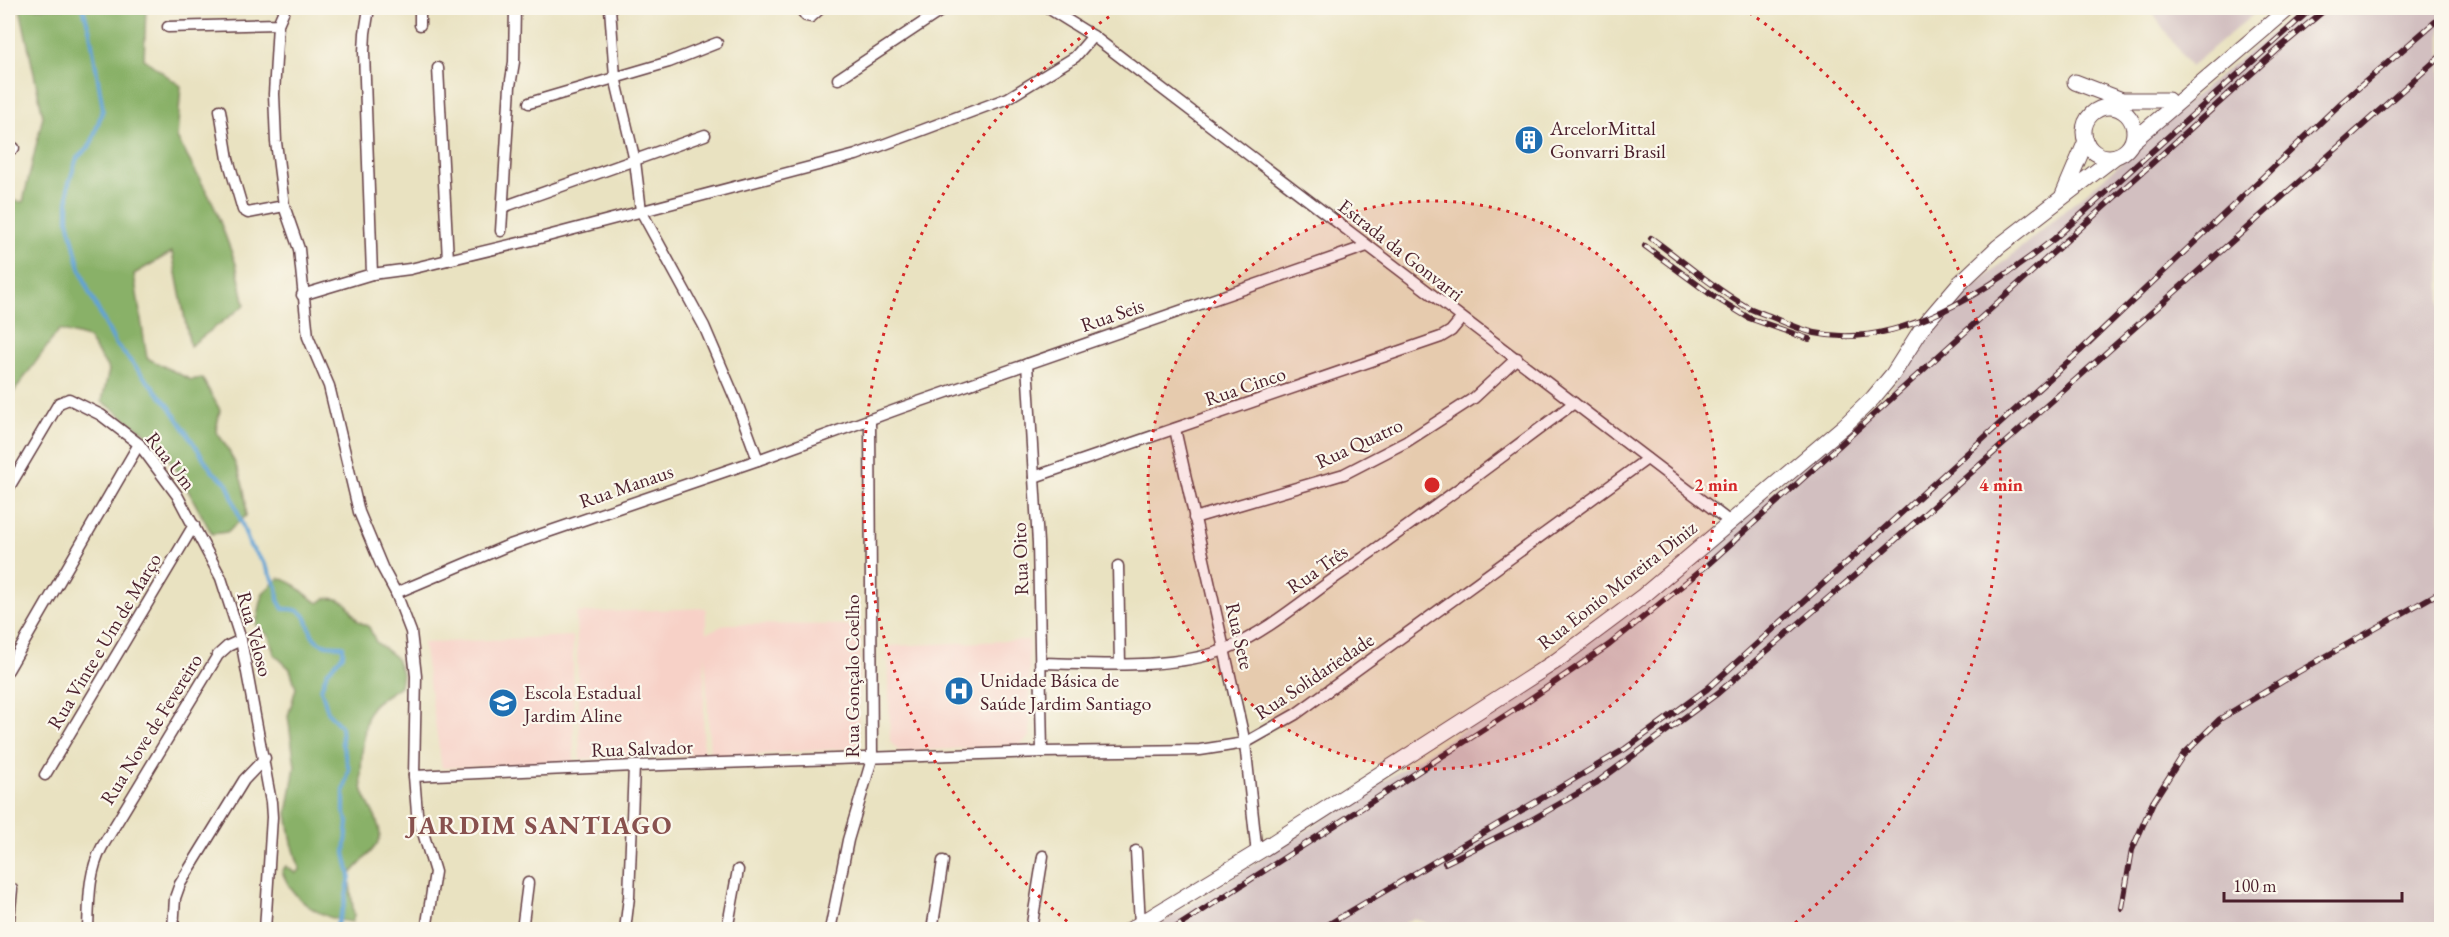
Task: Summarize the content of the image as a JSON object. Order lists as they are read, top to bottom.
{
  "streets": {
    "main road": ["Rua Eonio Moreira Diniz"],
    "street": [
      "Estrada da Gonvarri",
      "Rua Seis",
      "Rua Cinco",
      "Rua Quatro",
      "Rua Um",
      "Rua Manaus",
      "Rua Oito",
      "Rua Três",
      "Rua Veloso",
      "Rua Sete",
      "Rua Vinte e Um de Março",
      "Rua Gonçalo Coelho",
      "Rua Solidariedade",
      "Rua Nove de Fevereiro",
      "Rua Salvador"
    ]
  },
  "crossings": [
    ["Estrada da Gonvarri", "Rua Seis"],
    ["Estrada da Gonvarri", "Rua Cinco"],
    ["Estrada da Gonvarri", "Rua Quatro"],
    ["Estrada da Gonvarri", "Rua Três"],
    ["Estrada da Gonvarri", "Rua Eonio Moreira Diniz"],
    ["Estrada da Gonvarri", "Rua Solidariedade"],
    ["Rua Seis", "Rua Manaus"],
    ["Rua Seis", "Rua Oito"],
    ["Rua Seis", "Rua Gonçalo Coelho"],
    ["Rua Cinco", "Rua Oito"],
    ["Rua Cinco", "Rua Sete"],
    ["Rua Quatro", "Rua Sete"],
    ["Rua Um", "Rua Veloso"],
    ["Rua Um", "Rua Vinte e Um de Março"],
    ["Rua Manaus", "Rua Gonçalo Coelho"],
    ["Rua Oito", "Rua Três"],
    ["Rua Oito", "Rua Solidariedade"],
    ["Rua Três", "Rua Sete"],
    ["Rua Eonio Moreira Diniz", "Rua Sete"],
    ["Rua Veloso", "Rua Vinte e Um de Março"],
    ["Rua Veloso", "Rua Nove de Fevereiro"],
    ["Rua Sete", "Rua Solidariedade"],
    ["Rua Gonçalo Coelho", "Rua Solidariedade"],
    ["Rua Gonçalo Coelho", "Rua Salvador"],
    ["Rua Solidariedade", "Rua Salvador"]
  ],
  "districts": ["JARDIM SANTIAGO"],
  "places": {
    "building": ["ArcelorMittal Gonvarri Brasil"],
    "hospital": ["Unidade Básica de Saúde Jardim Santiago"],
    "school or university": ["Escola Estadual Jardim Aline"]
  },
  "scale_bar": "100 m",
  "rings": ["2 min", "4 min"]
}
